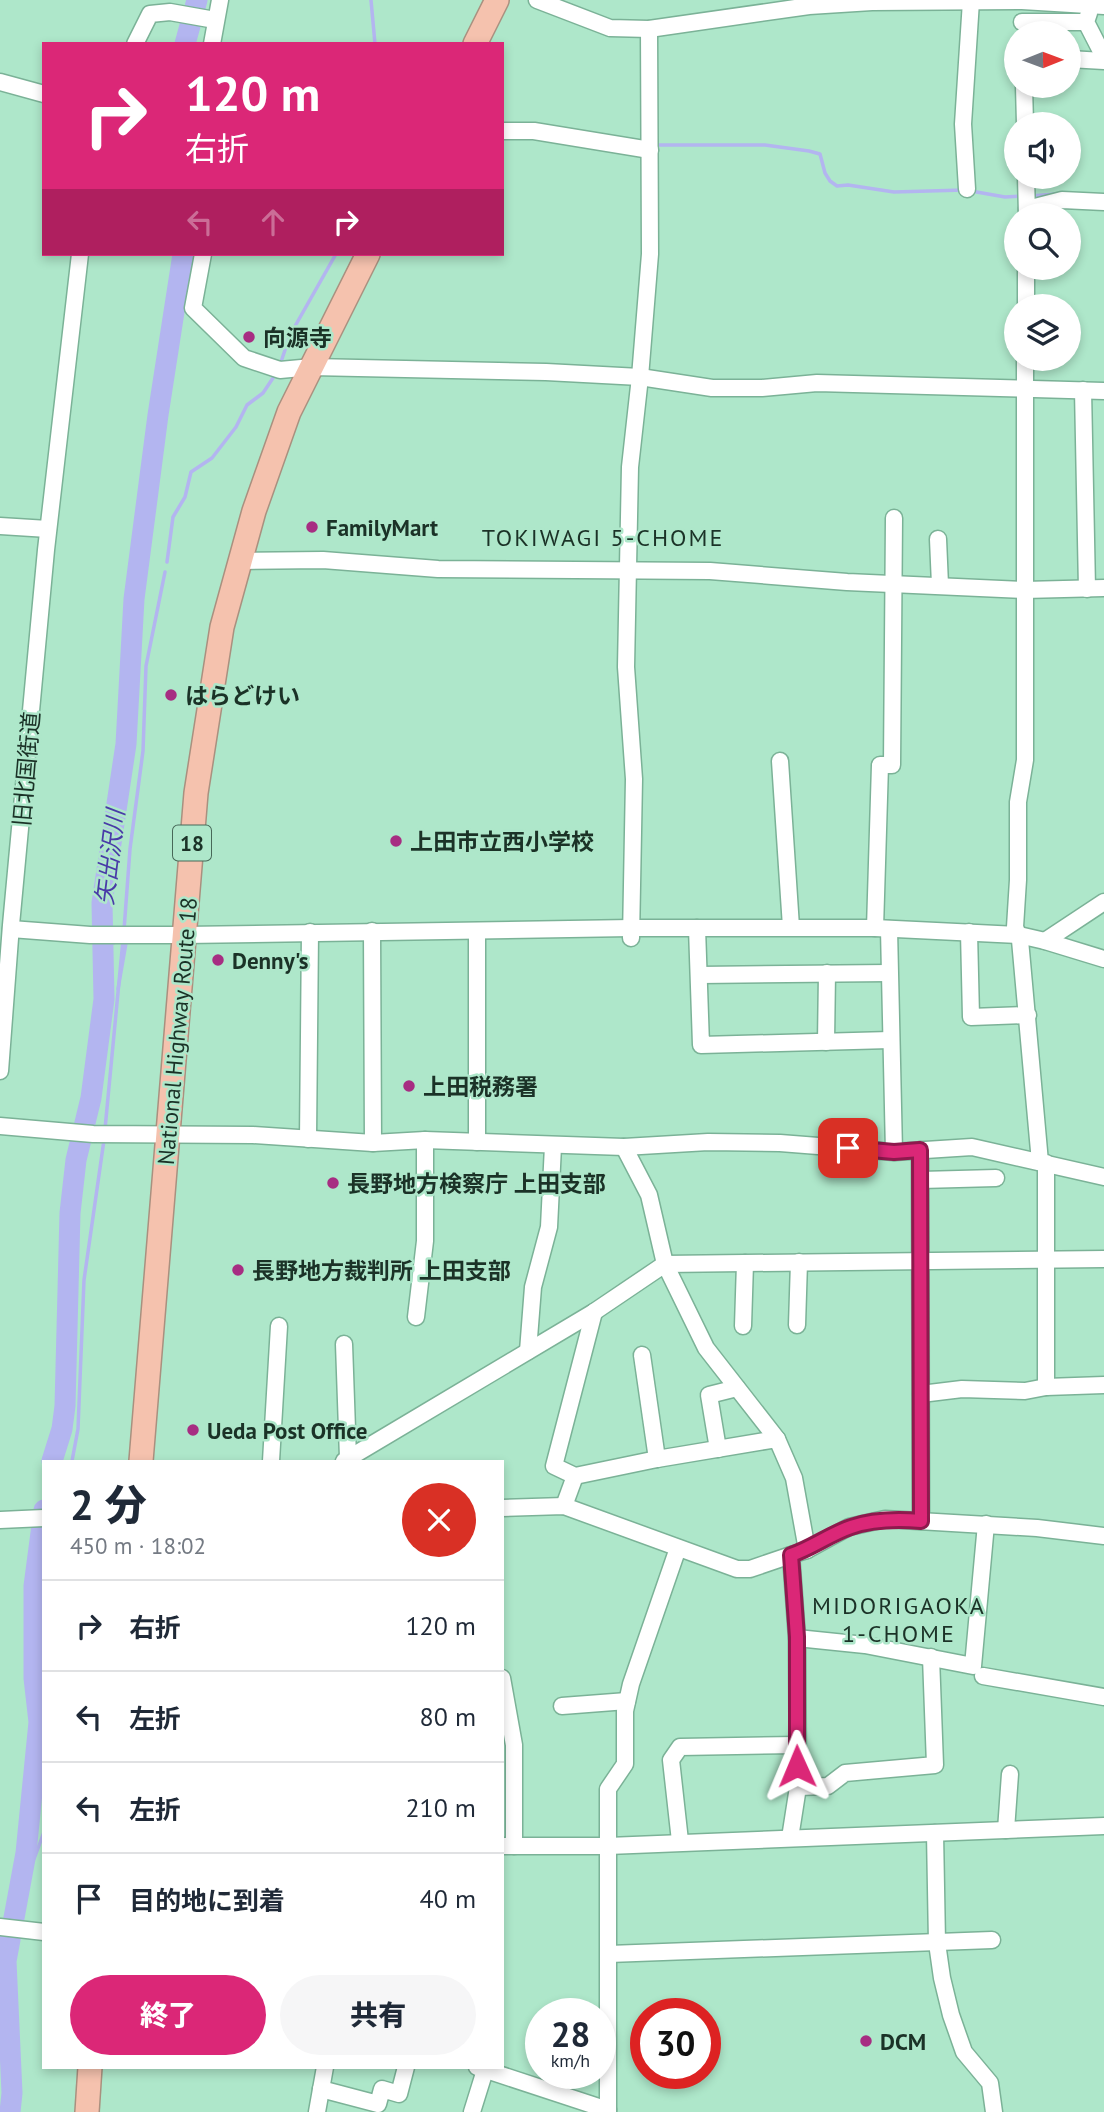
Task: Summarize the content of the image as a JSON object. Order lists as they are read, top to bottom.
{
  "streets": {
    "highway": ["18", "National Highway Route 18"],
    "street": ["旧北国街道"]
  },
  "districts": ["TOKIWAGI 5-CHOME", "MIDORIGAOKA 1-CHOME"],
  "water": ["矢出沢川"],
  "places": [
    "向源寺",
    "FamilyMart",
    "はらどけい",
    "上田市立西小学校",
    "Denny's",
    "上田税務署",
    "長野地方検察庁 上田支部",
    "長野地方裁判所 上田支部",
    "Ueda Post Office",
    "DCM"
  ],
  "north": "right",
  "page": {
    "turn": ["120 m", "右折"],
    "heading": ["2 分", "450 m · 18:02"],
    "list": [
      {
        "name": "右折",
        "value": "120 m"
      },
      {
        "name": "左折",
        "value": "80 m"
      },
      {
        "name": "左折",
        "value": "210 m"
      },
      {
        "name": "目的地に到着",
        "value": "40 m"
      }
    ],
    "buttons": ["終了", "共有"],
    "speed": "28 km/h",
    "limit": "30"
  }
}
